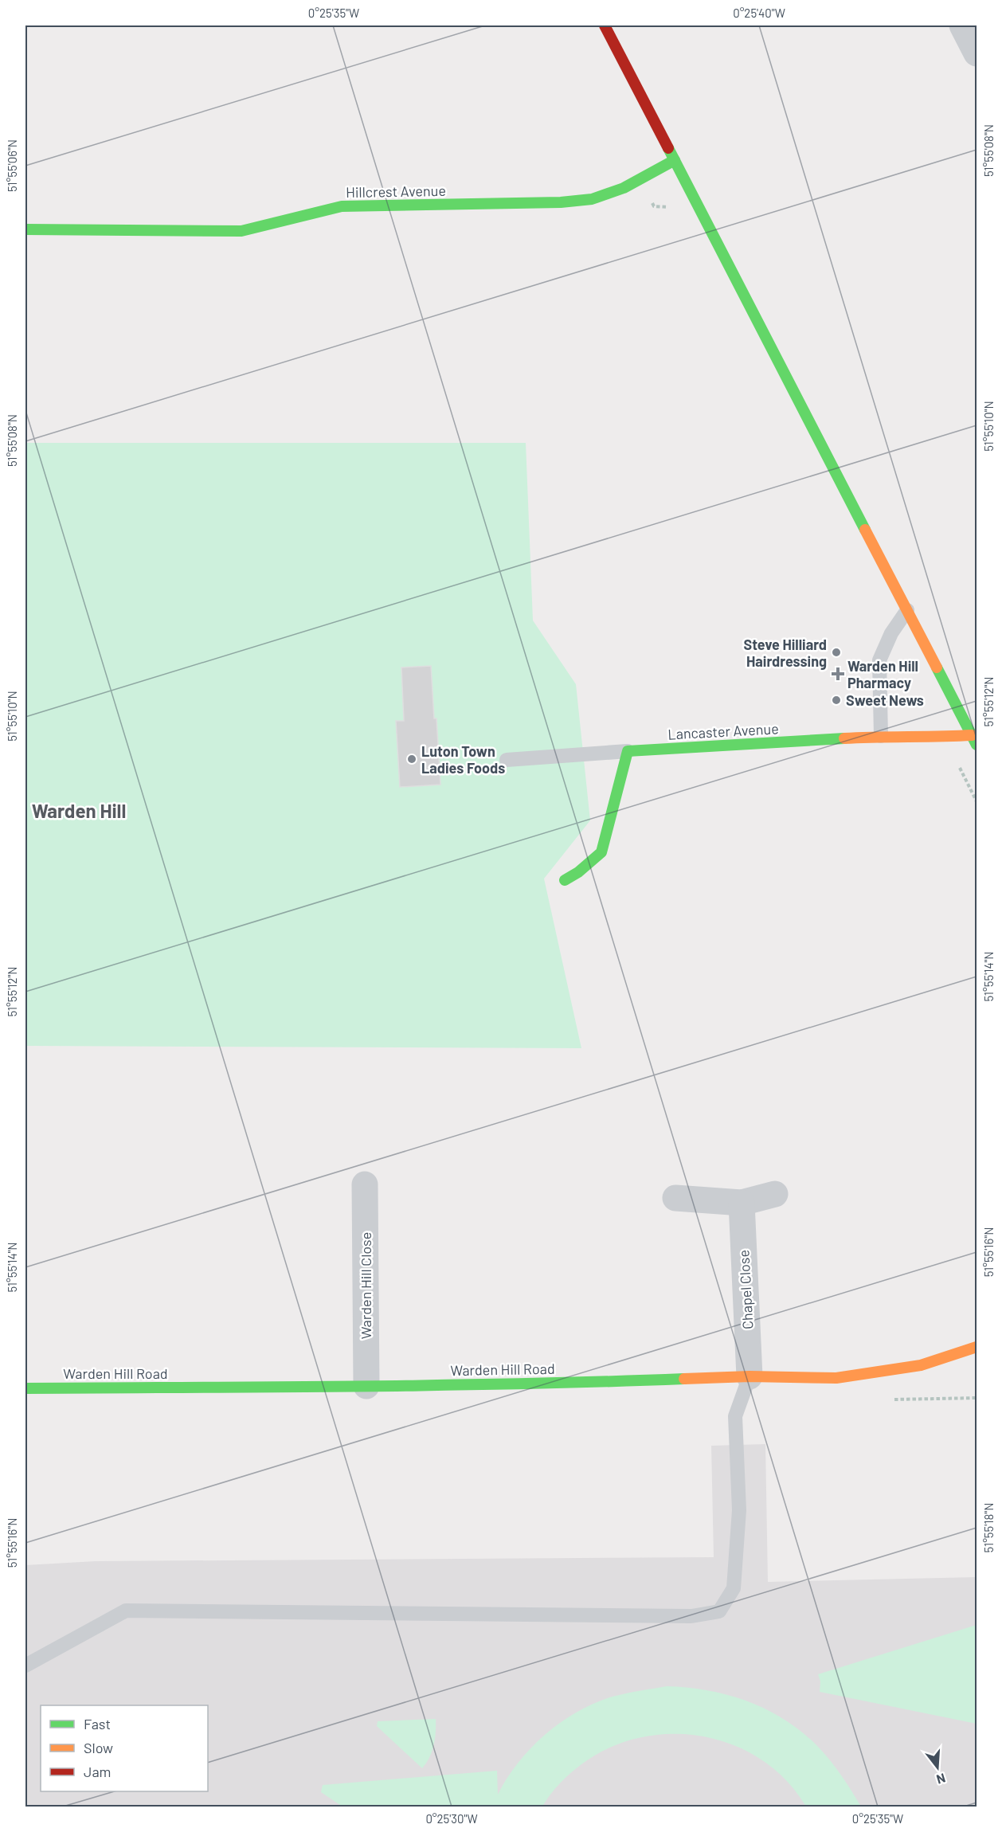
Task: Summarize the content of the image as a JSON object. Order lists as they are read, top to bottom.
{
  "streets": {
    "main road": ["Hillcrest Avenue", "Lancaster Avenue", "Warden Hill Road"],
    "street": ["Warden Hill Close", "Chapel Close"]
  },
  "crossings": [
    ["Warden Hill Close", "Warden Hill Road"],
    ["Chapel Close", "Warden Hill Road"]
  ],
  "districts": ["Warden Hill"],
  "places": {
    "other": ["Steve Hilliard Hairdressing", "Sweet News", "Luton Town Ladies Foods"],
    "health": ["Warden Hill Pharmacy"]
  },
  "legend": ["Fast", "Slow", "Jam"],
  "north": "bottom",
  "coordinates": [
    "0°25'35\"W",
    "0°25'40\"W",
    "51°55'08\"N",
    "51°55'06\"N",
    "51°55'10\"N",
    "51°55'12\"N",
    "51°55'14\"N",
    "51°55'16\"N",
    "51°55'18\"N",
    "0°25'30\"W"
  ]
}
